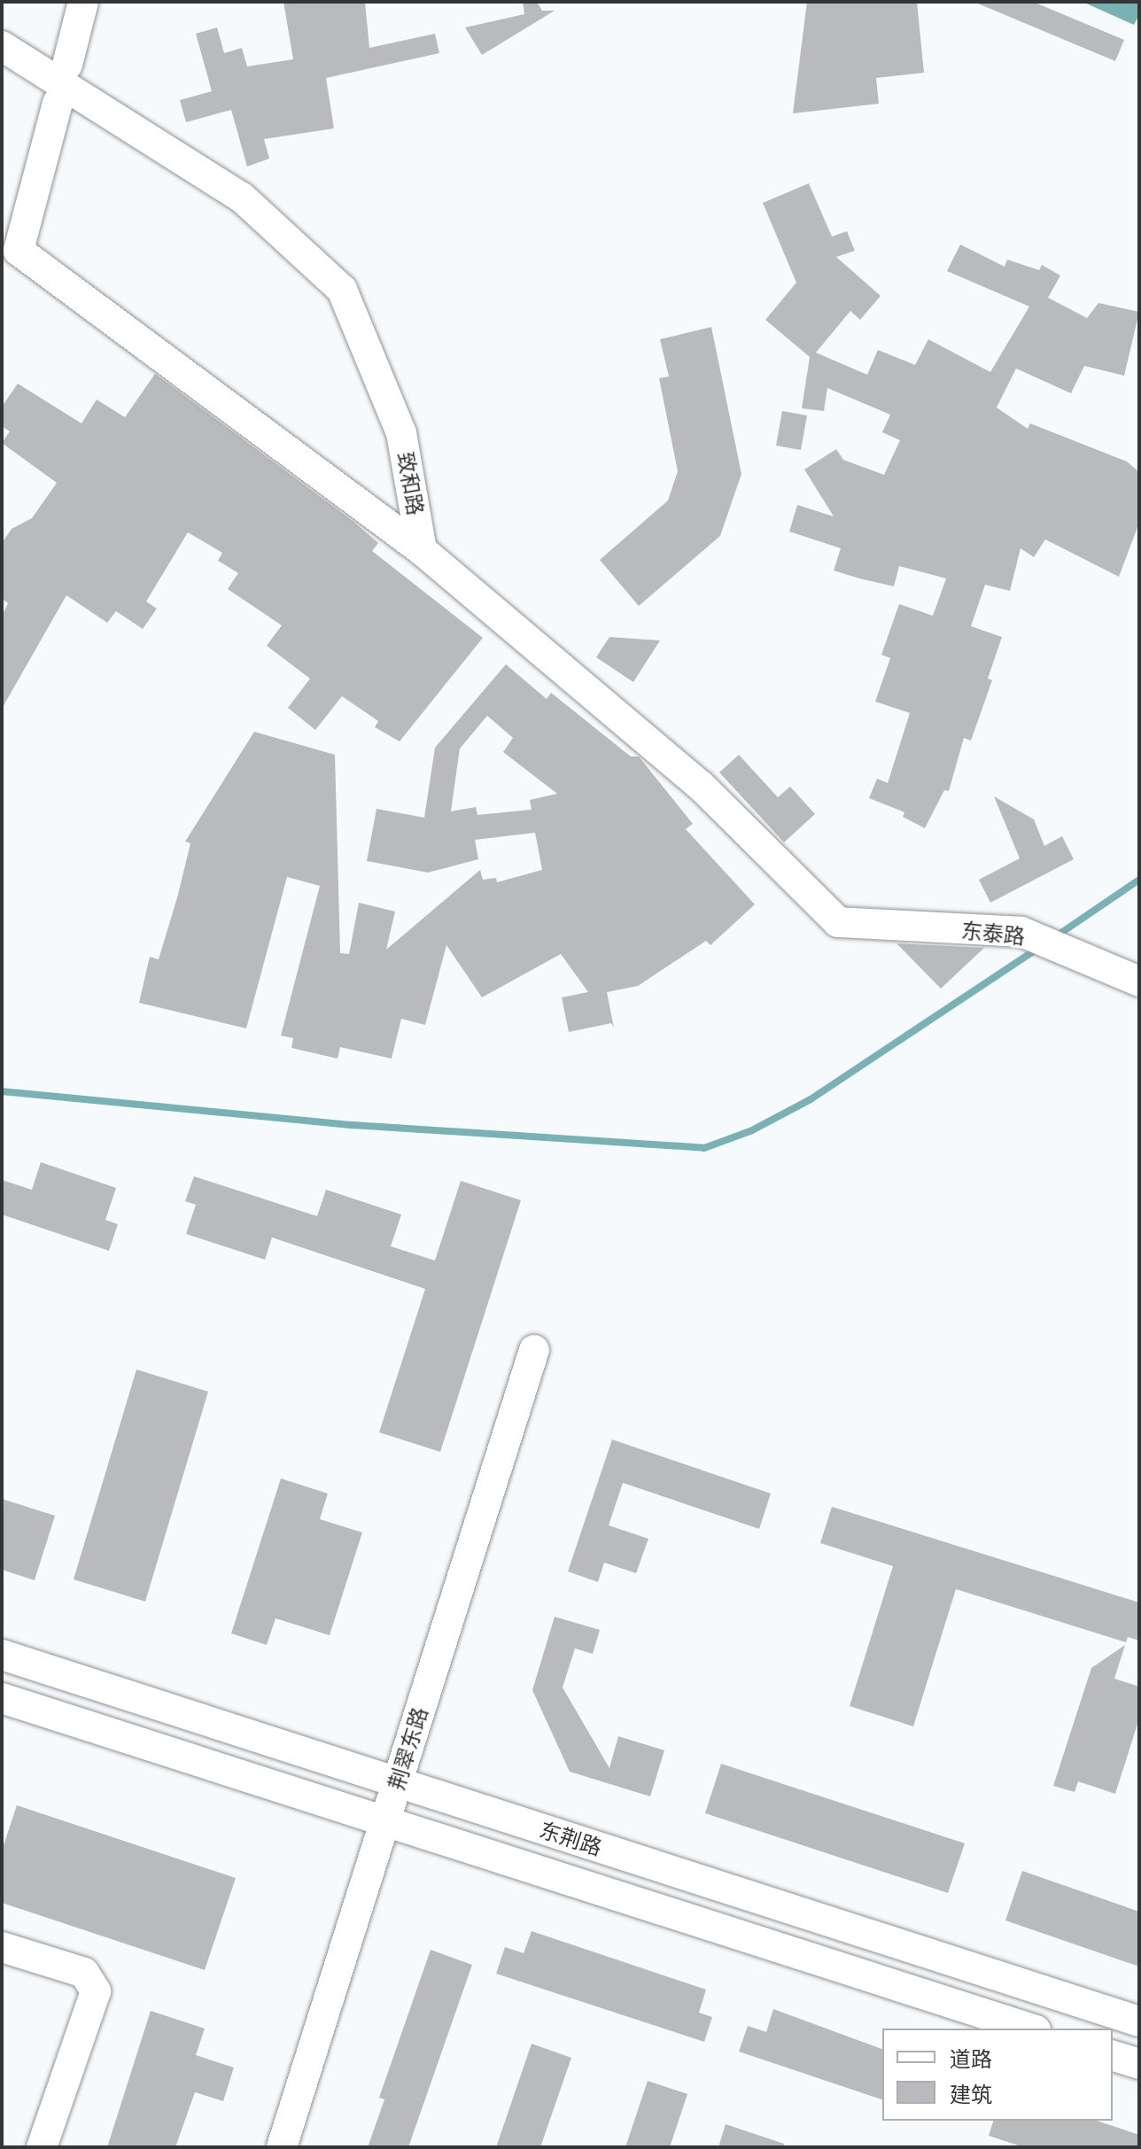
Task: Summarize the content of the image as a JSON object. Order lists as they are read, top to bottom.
{
  "streets": {
    "street": [
      "致和路",
      "东泰路",
      "荆翠东路",
      "东荆路"
    ]
  },
  "crossings": [
    ["致和路", "东泰路"],
    ["荆翠东路", "东荆路"]
  ],
  "legend": ["道路", "建筑"]
}
